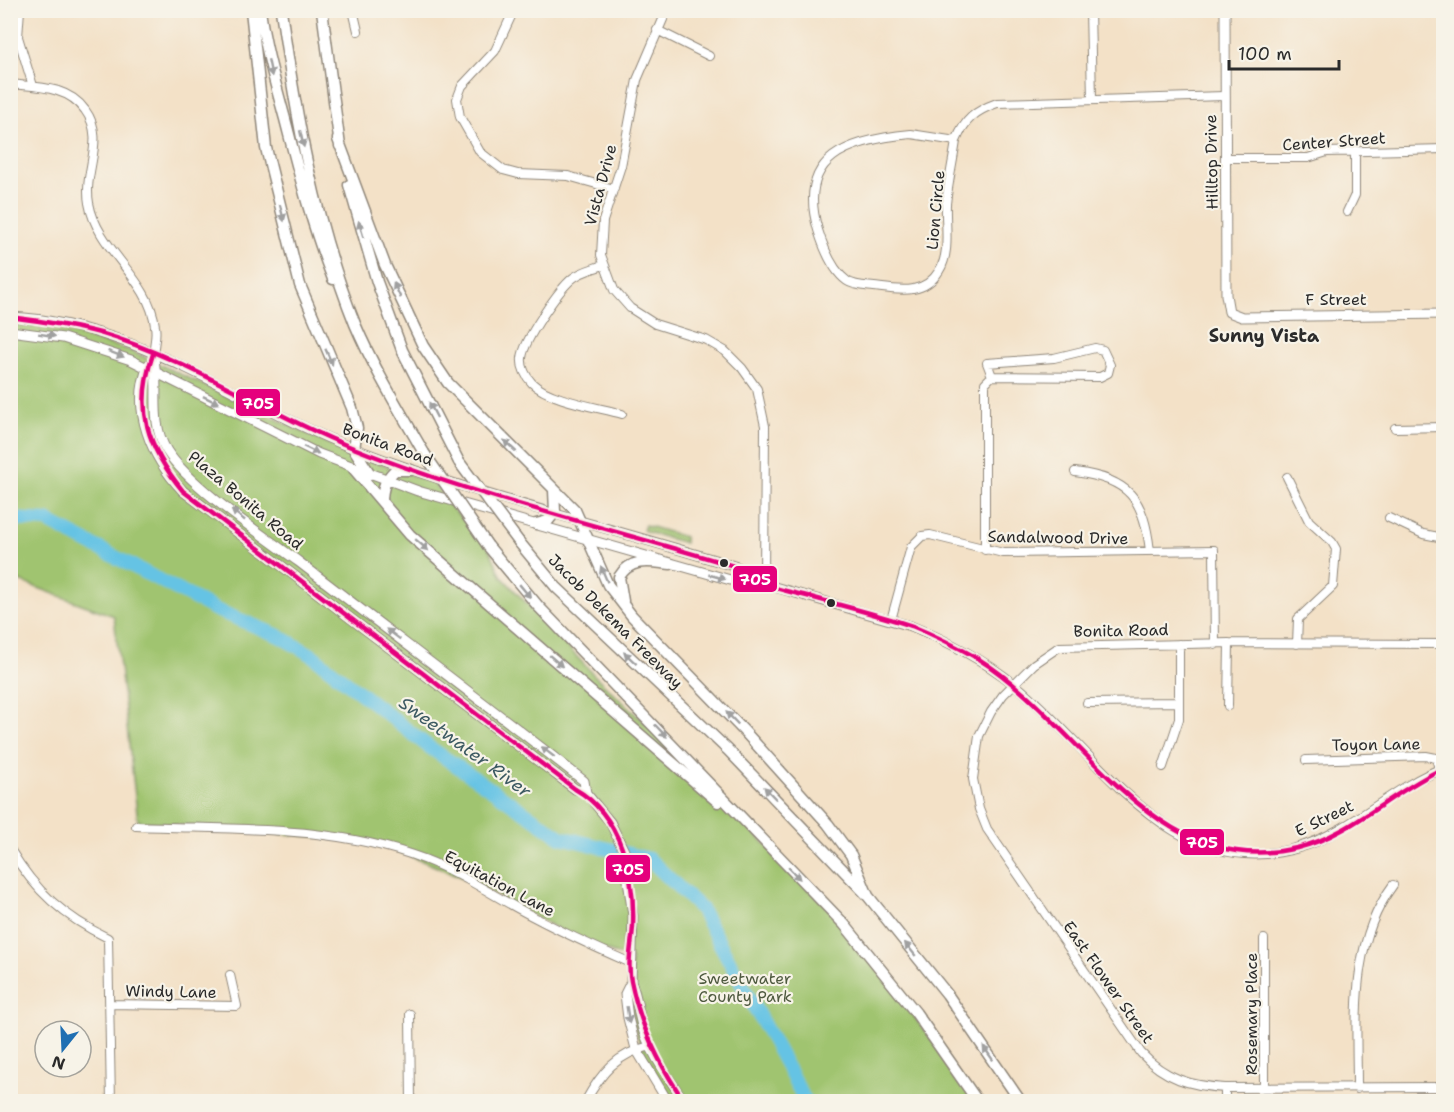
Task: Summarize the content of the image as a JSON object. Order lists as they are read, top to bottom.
{
  "streets": {
    "highway": ["Jacob Dekema Freeway"],
    "main road": [
      "Hilltop Drive",
      "F Street",
      "Bonita Road",
      "Plaza Bonita Road",
      "E Street"
    ],
    "street": [
      "Center Street",
      "Vista Drive",
      "Lion Circle",
      "Sandalwood Drive",
      "Toyon Lane",
      "Equitation Lane",
      "East Flower Street",
      "Windy Lane",
      "Rosemary Place"
    ]
  },
  "crossings": [
    ["Center Street", "Hilltop Drive"],
    ["Hilltop Drive", "Lion Circle"],
    ["Hilltop Drive", "F Street"],
    ["Bonita Road", "Plaza Bonita Road"],
    ["Bonita Road", "Sandalwood Drive"],
    ["Bonita Road", "E Street"],
    ["Bonita Road", "East Flower Street"],
    ["Plaza Bonita Road", "Equitation Lane"],
    ["Toyon Lane", "E Street"],
    ["E Street", "East Flower Street"],
    ["East Flower Street", "Rosemary Place"]
  ],
  "districts": ["Sunny Vista"],
  "water": ["Sweetwater River"],
  "parks": ["Sweetwater County Park"],
  "lines": ["transit line 705"],
  "scale_bar": "100 m",
  "north": "bottom"
}
